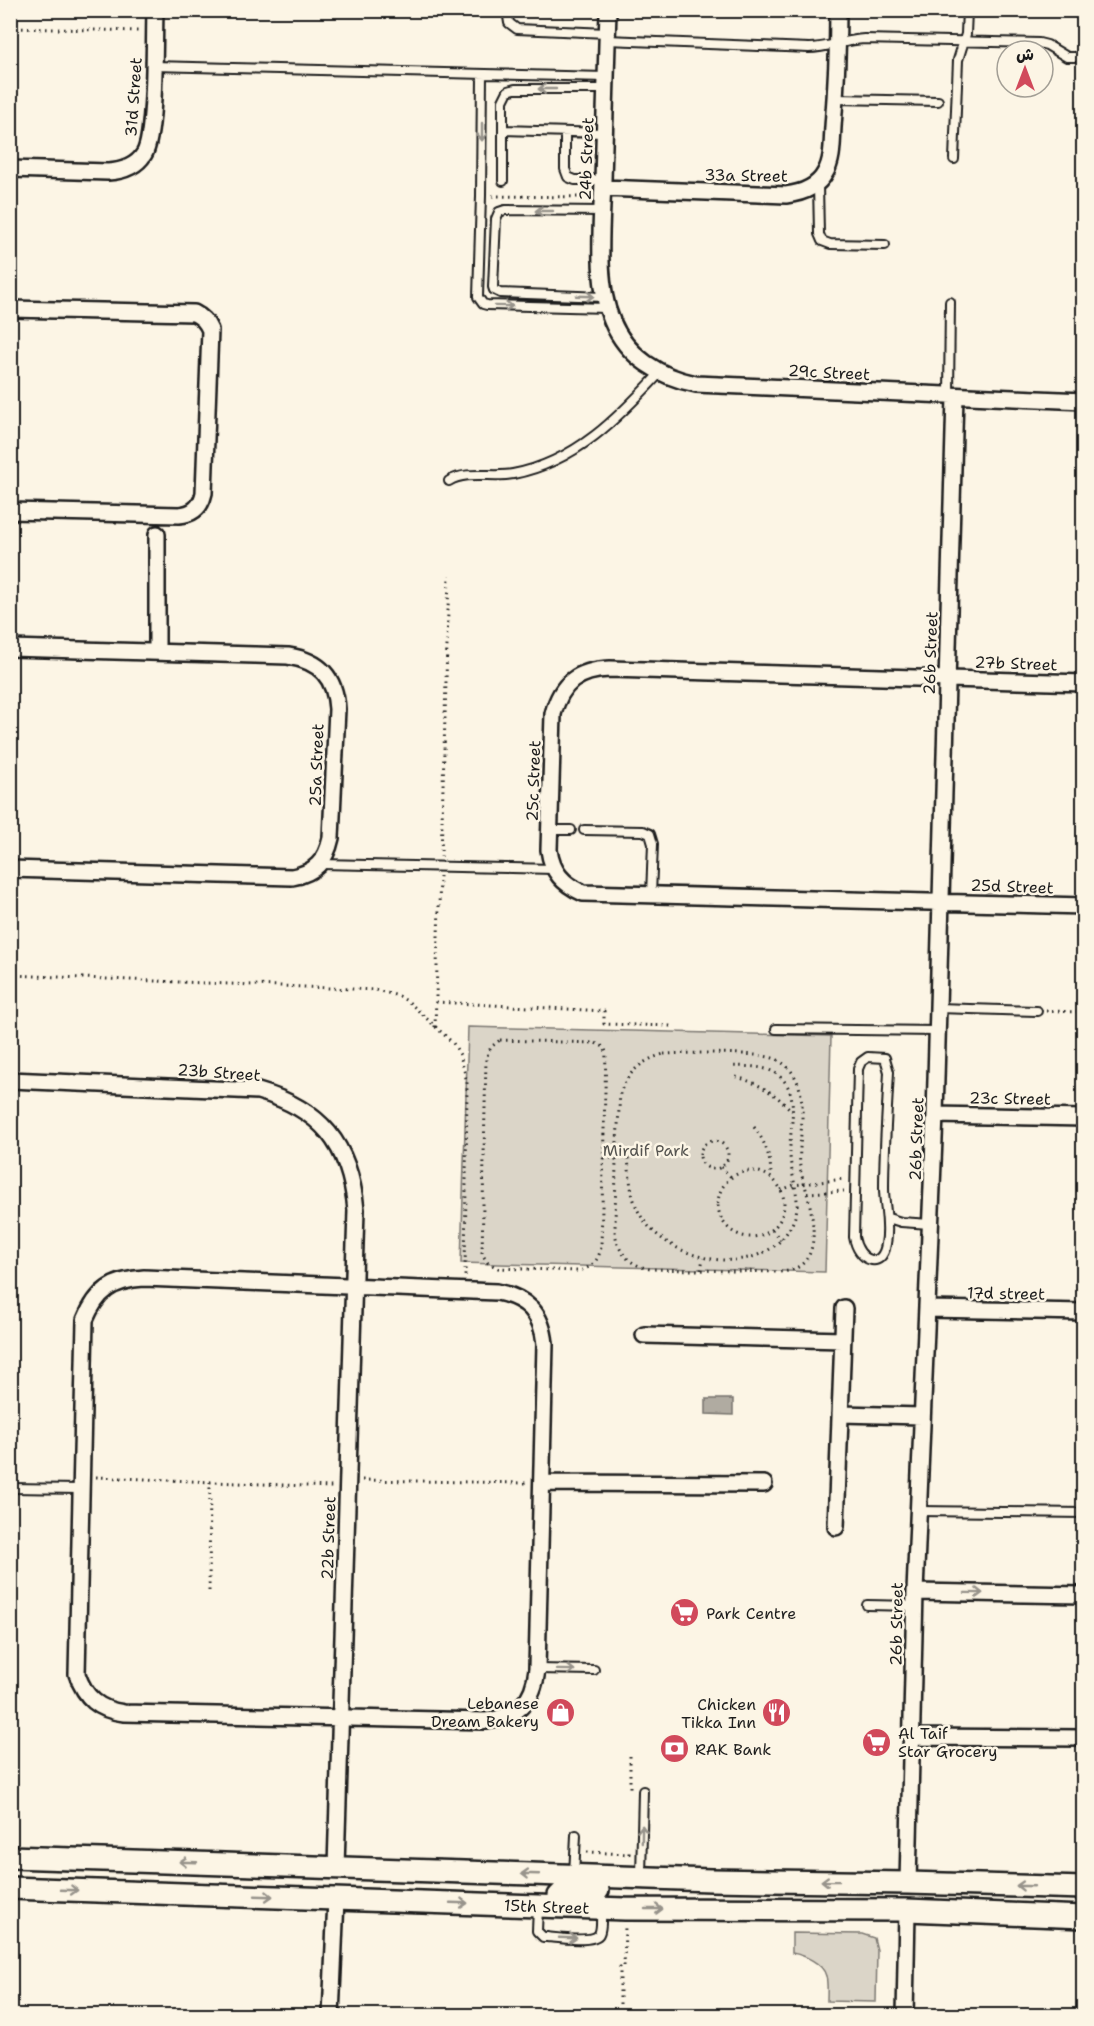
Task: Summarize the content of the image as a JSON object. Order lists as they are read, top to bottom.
{
  "streets": {
    "street": [
      "31d Street",
      "24b Street",
      "33a Street",
      "29c Street",
      "26b Street",
      "27b Street",
      "25a Street",
      "25c Street",
      "25d Street",
      "23b Street",
      "23c Street",
      "17d street",
      "22b Street",
      "15th Street"
    ]
  },
  "crossings": [
    ["24b Street", "33a Street"],
    ["24b Street", "29c Street"],
    ["29c Street", "26b Street"],
    ["26b Street", "27b Street"],
    ["26b Street", "25c Street"],
    ["26b Street", "25d Street"],
    ["26b Street", "23c Street"],
    ["26b Street", "17d street"],
    ["26b Street", "15th Street"],
    ["27b Street", "25c Street"],
    ["23b Street", "22b Street"],
    ["22b Street", "15th Street"]
  ],
  "parks": ["Mirdif Park"],
  "places": {
    "supermarket": ["Park Centre", "Al Taif Star Grocery"],
    "shop": ["Lebanese Dream Bakery"],
    "restaurant": ["Chicken Tikka Inn"],
    "bank": ["RAK Bank"]
  },
  "north": "top"
}
